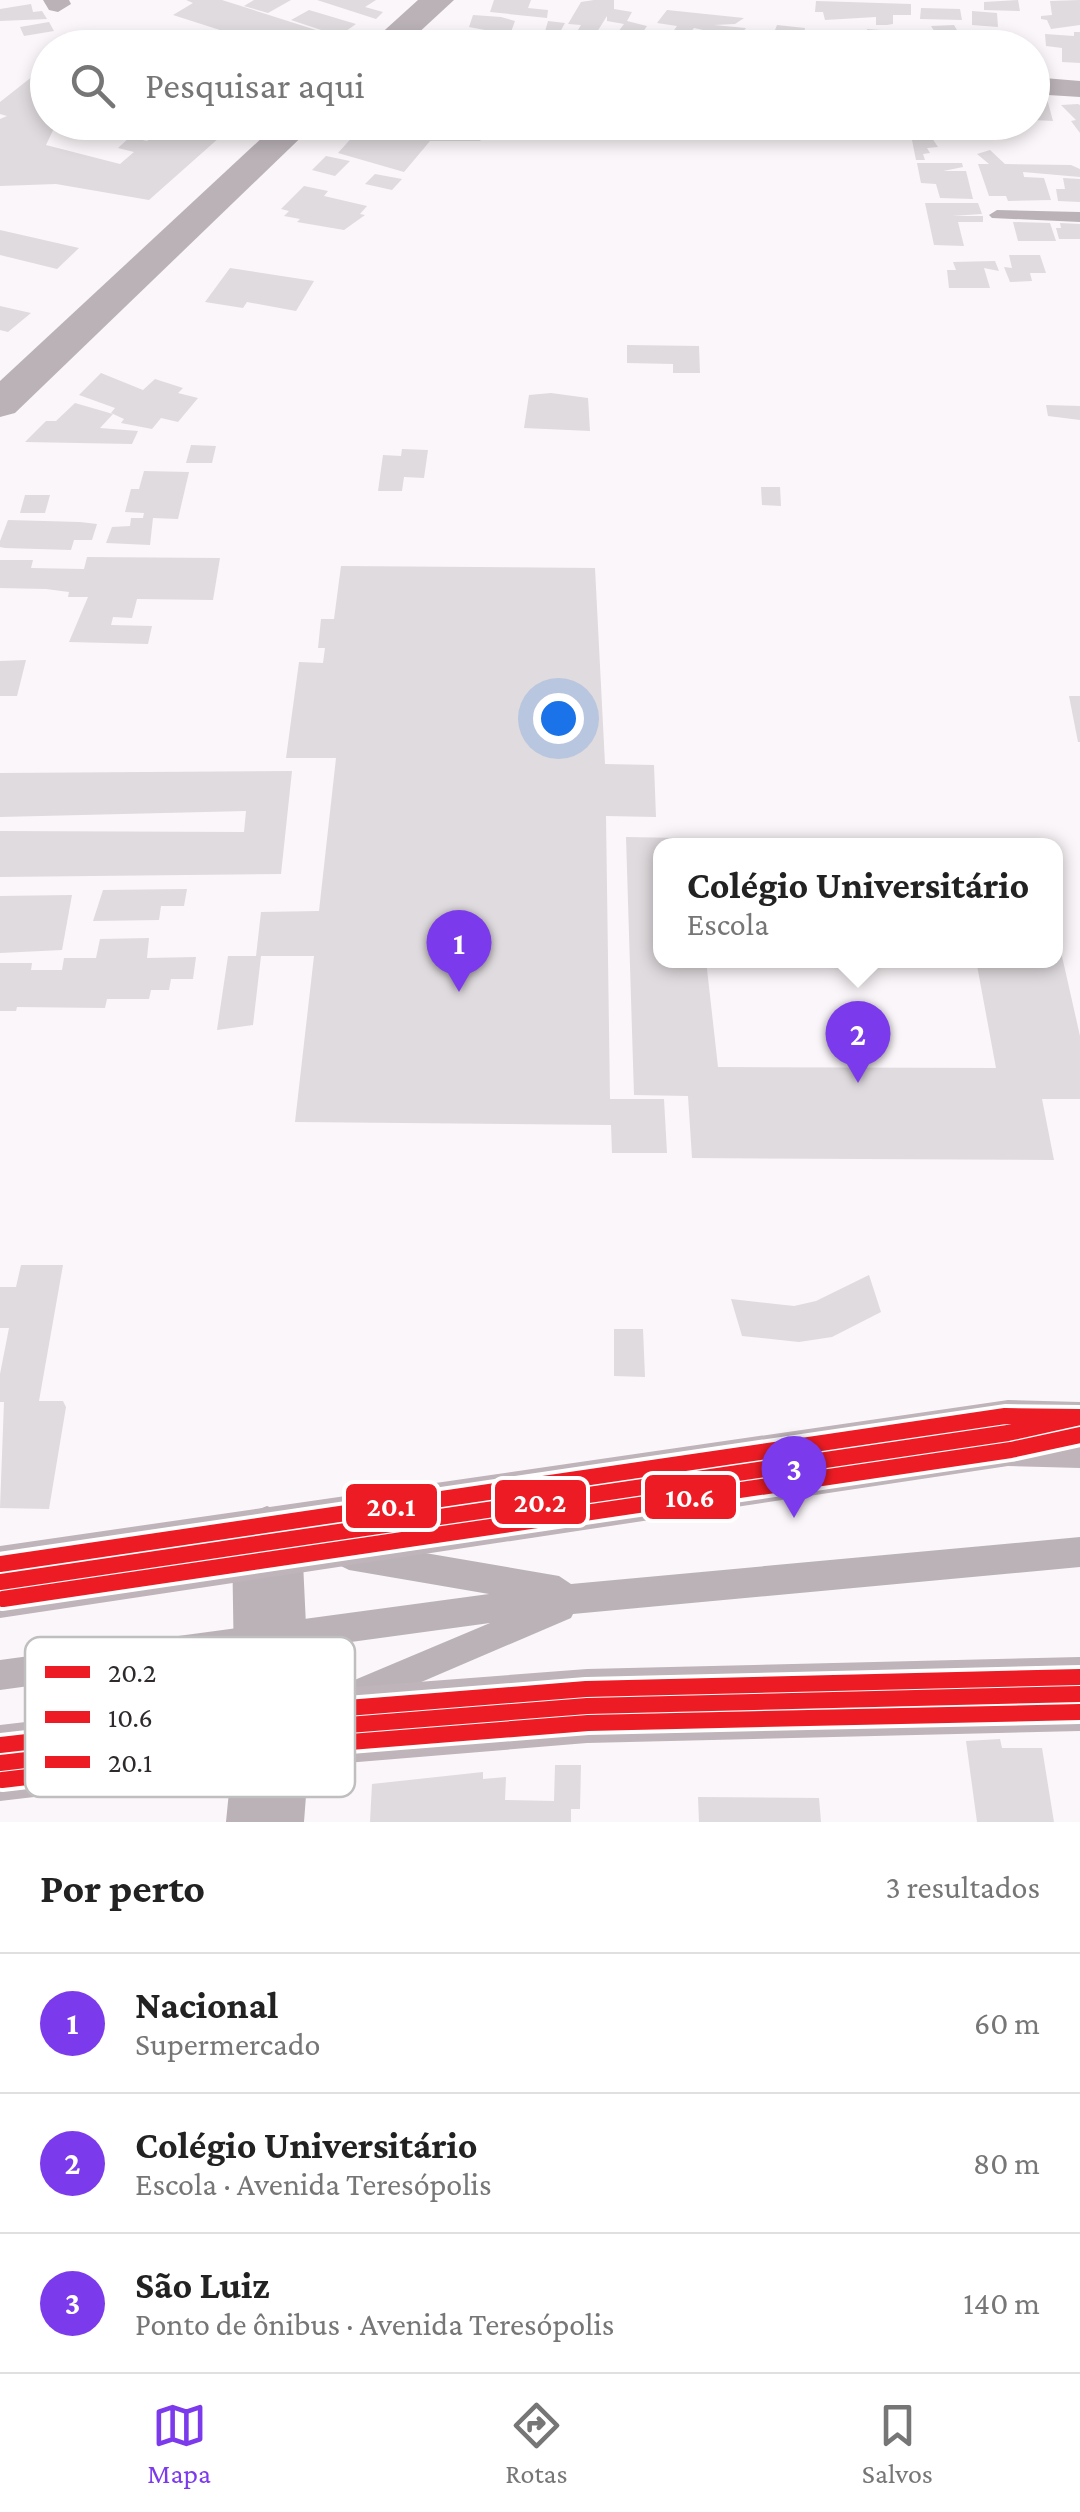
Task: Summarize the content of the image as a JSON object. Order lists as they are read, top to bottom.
{
  "lines": ["transit line 20.1", "transit line 20.2", "transit line 10.6"],
  "legend": ["20.2", "10.6", "20.1"],
  "page": {
    "search": "Pesquisar aqui",
    "popup": ["Colégio Universitário", "Escola"],
    "pins": ["1", "2", "3"],
    "heading": ["Por perto", "3 resultados"],
    "list": [
      {
        "mark": "1",
        "name": "Nacional",
        "note": "Supermercado",
        "value": "60 m"
      },
      {
        "mark": "2",
        "name": "Colégio Universitário",
        "note": "Escola · Avenida Teresópolis",
        "value": "80 m"
      },
      {
        "mark": "3",
        "name": "São Luiz",
        "note": "Ponto de ônibus · Avenida Teresópolis",
        "value": "140 m"
      }
    ],
    "nav": ["Mapa", "Rotas", "Salvos"]
  }
}
